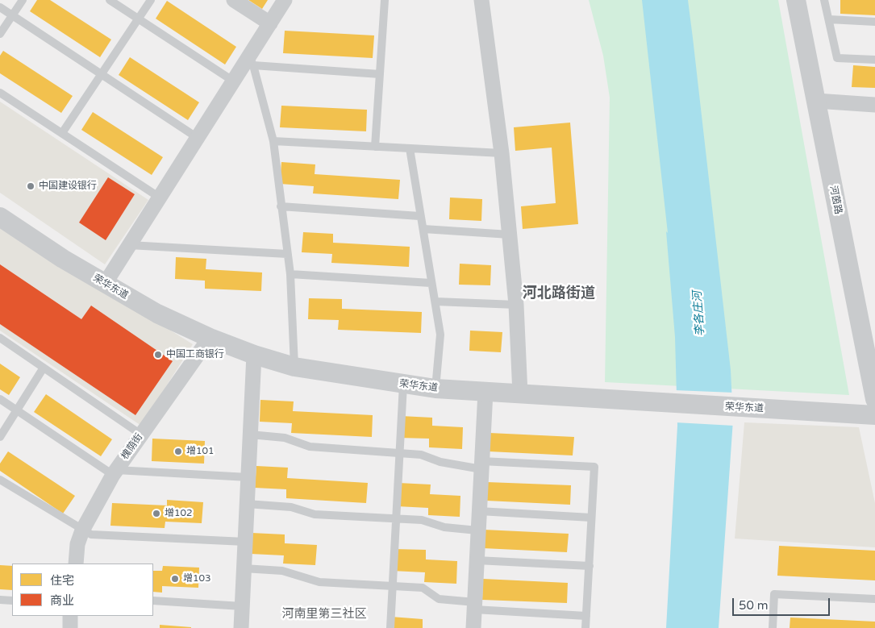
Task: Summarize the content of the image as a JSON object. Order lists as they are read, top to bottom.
{
  "streets": {
    "street": ["河茵路", "荣华东道", "槐荫街"]
  },
  "crossings": [
    ["荣华东道", "槐荫街"]
  ],
  "districts": ["河北路街道", "河南里第三社区"],
  "water": ["李各庄河"],
  "places": [
    "中国建设银行",
    "中国工商银行",
    "增101",
    "增102",
    "增103"
  ],
  "legend": ["住宅", "商业"],
  "scale_bar": "50 m"
}
